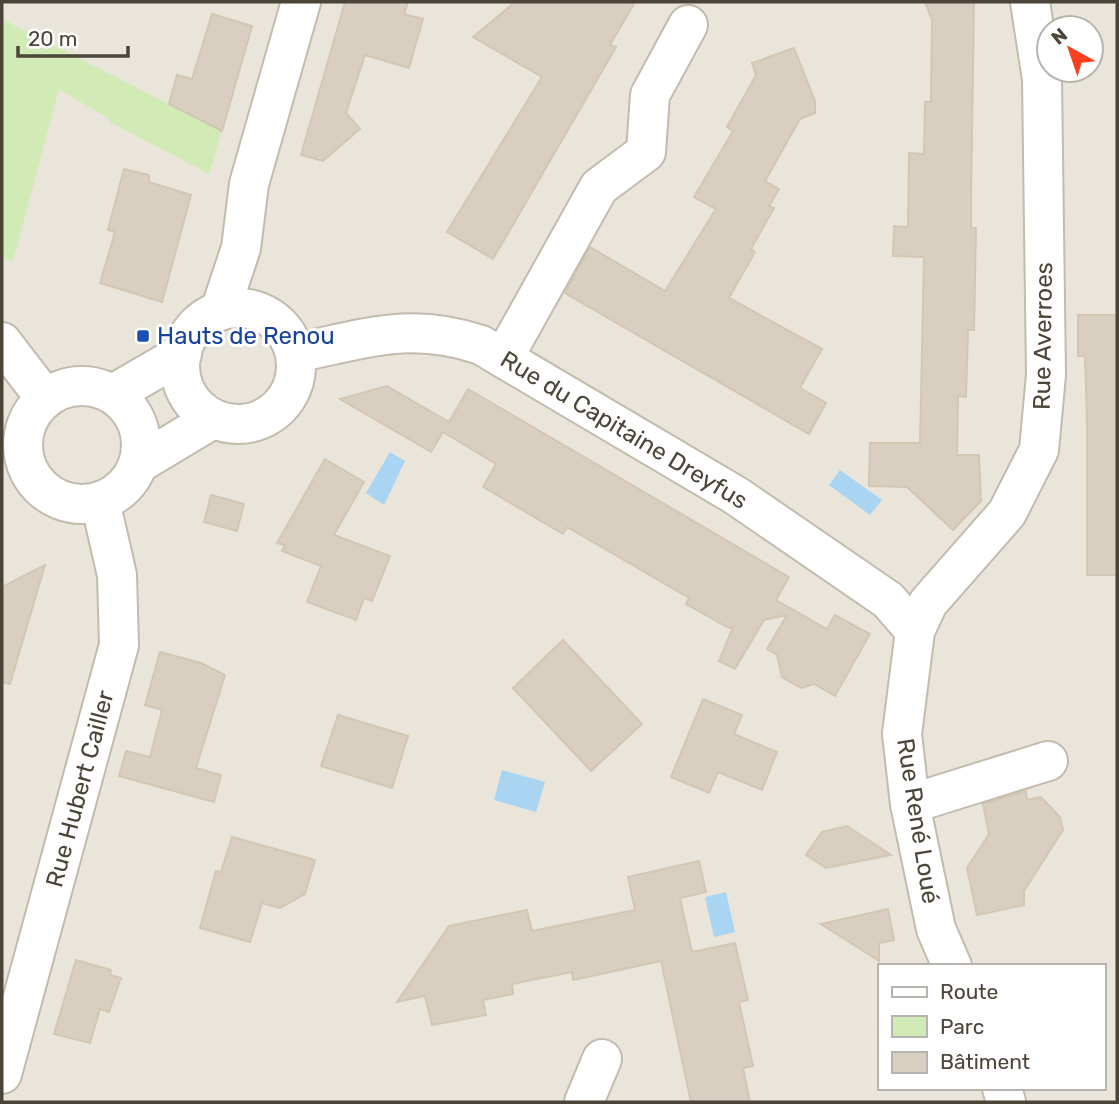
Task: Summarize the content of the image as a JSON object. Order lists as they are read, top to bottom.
{
  "streets": {
    "street": [
      "Rue Averroes",
      "Rue du Capitaine Dreyfus",
      "Rue Hubert Cailler",
      "Rue René Loué"
    ]
  },
  "crossings": [
    ["Rue Averroes", "Rue du Capitaine Dreyfus"],
    ["Rue Averroes", "Rue René Loué"],
    ["Rue du Capitaine Dreyfus", "Rue René Loué"]
  ],
  "places": {
    "transit": ["Hauts de Renou"]
  },
  "legend": ["Route", "Parc", "Bâtiment"],
  "scale_bar": "20 m",
  "north": "top left"
}
